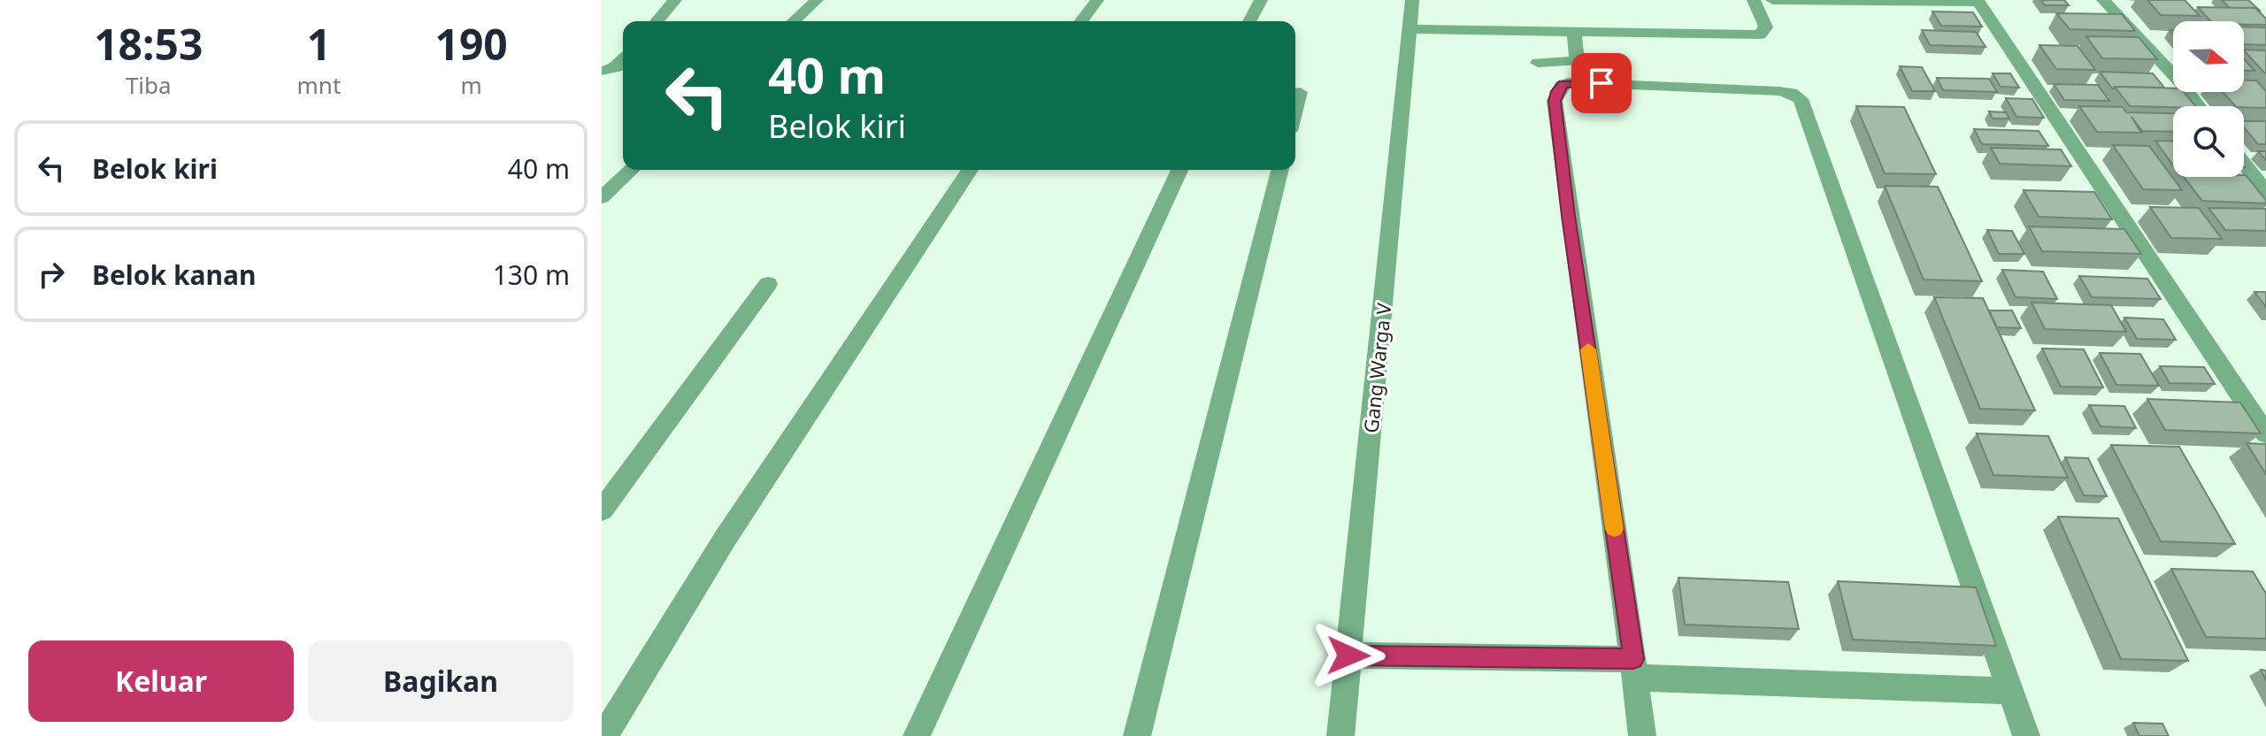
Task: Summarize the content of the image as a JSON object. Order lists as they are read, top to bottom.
{
  "streets": {
    "street": ["Gang Warga V"]
  },
  "north": "right",
  "page": {
    "eta": [
      "18:53",
      "Tiba",
      "1",
      "mnt",
      "190",
      "m"
    ],
    "turn": ["40 m", "Belok kiri"],
    "list": [
      {
        "name": "Belok kiri",
        "value": "40 m"
      },
      {
        "name": "Belok kanan",
        "value": "130 m"
      }
    ],
    "buttons": ["Keluar", "Bagikan"]
  }
}
